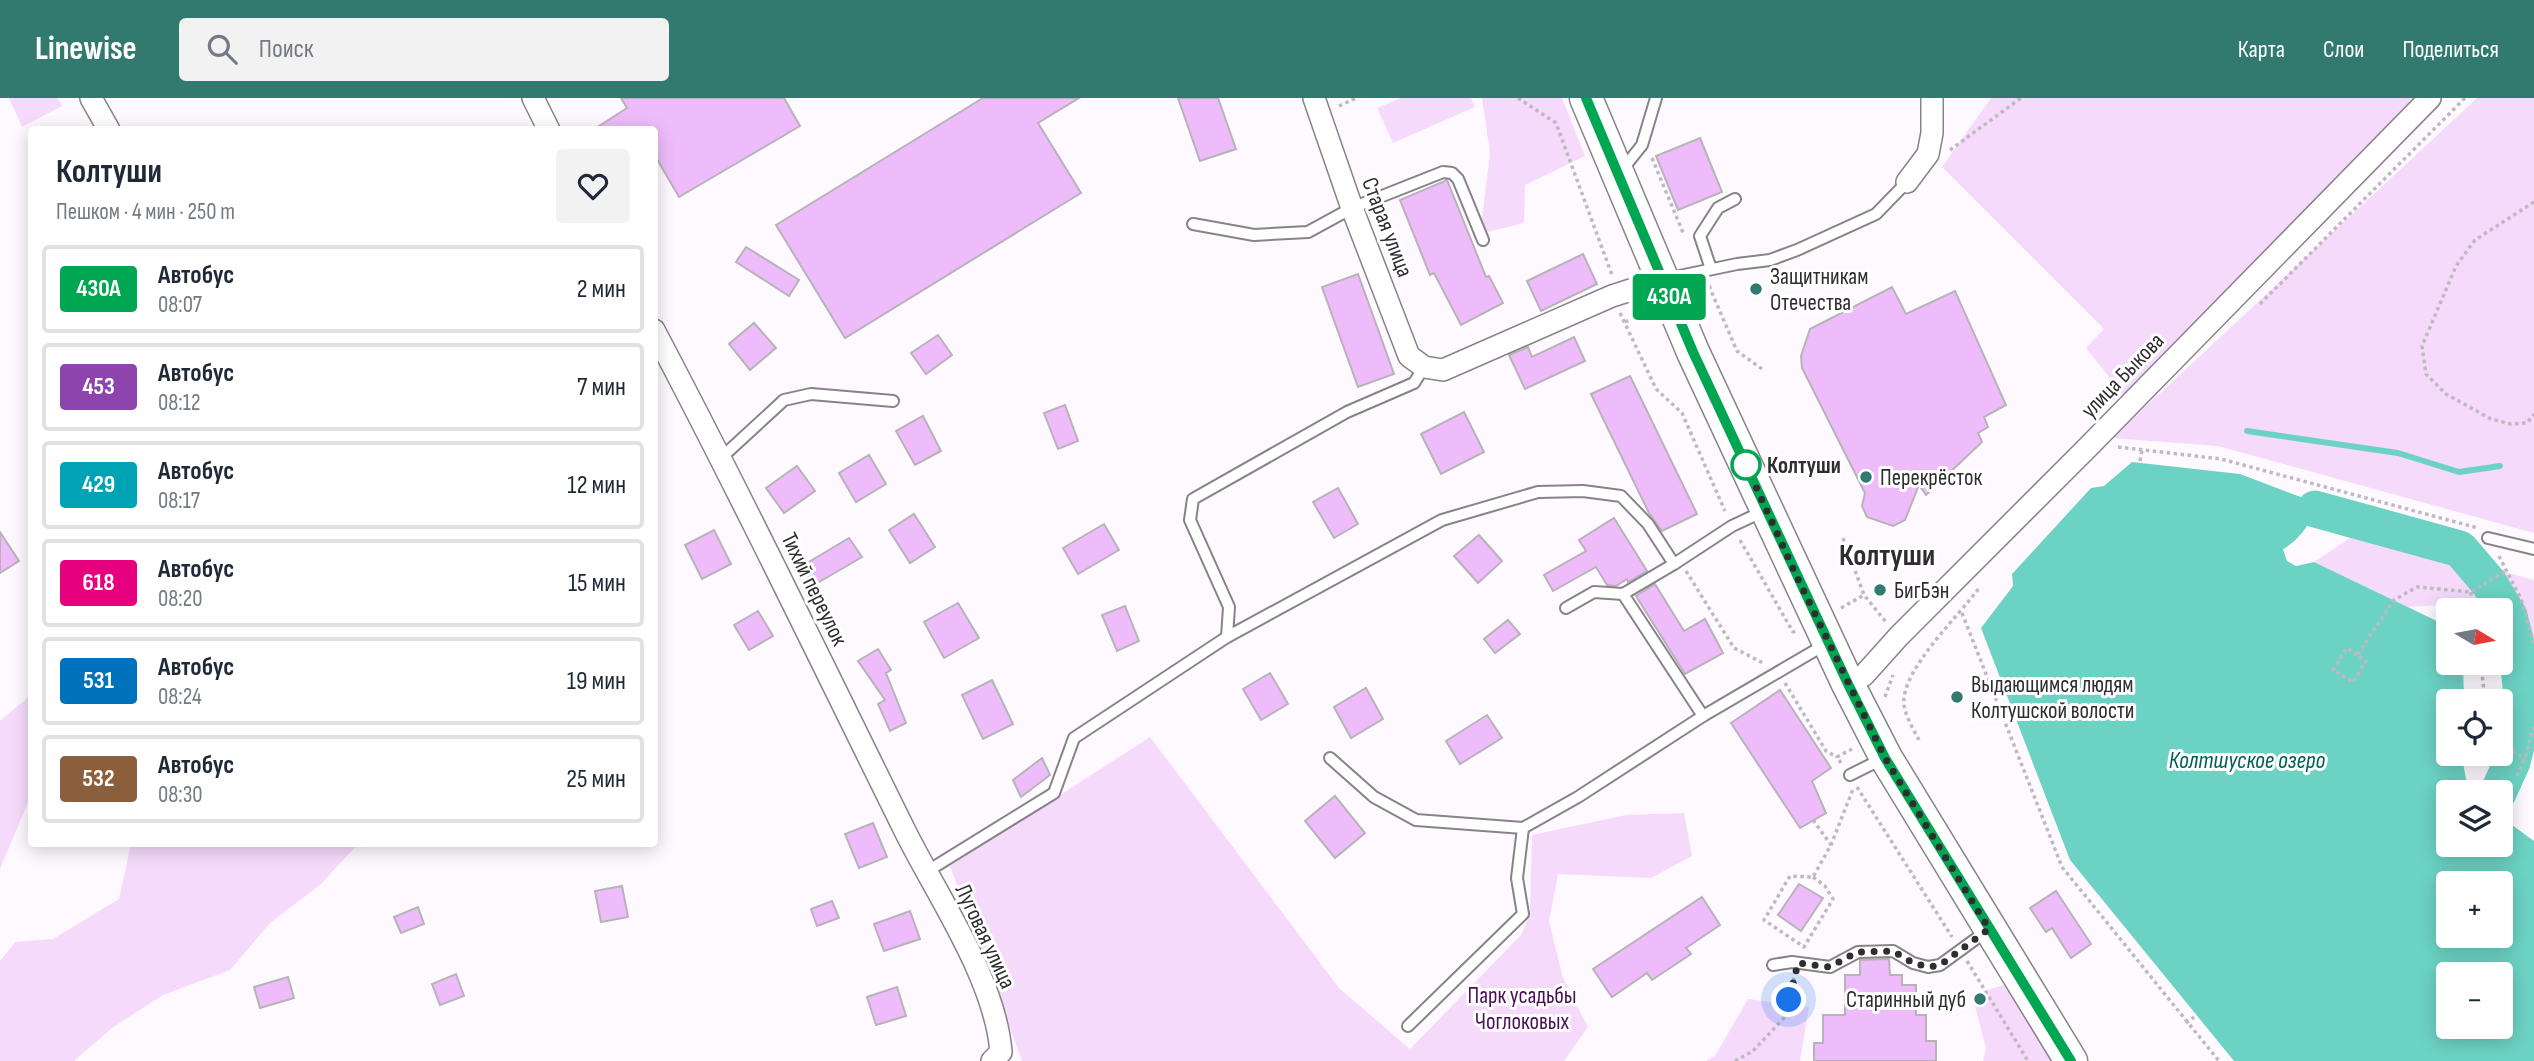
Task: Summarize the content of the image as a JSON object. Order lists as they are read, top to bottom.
{
  "streets": {
    "street": [
      "Старая улица",
      "улица Быкова",
      "Тихий переулок",
      "Луговая улица"
    ]
  },
  "crossings": [
    ["Тихий переулок", "Луговая улица"]
  ],
  "districts": ["Колтуши"],
  "water": ["Колтшуское озеро"],
  "parks": ["Парк усадьбы Чоглоковых"],
  "places": [
    "Защитникам Отечества",
    "Колтуши",
    "Перекрёсток",
    "БигБэн",
    "Выдающимся людям Колтушской волости",
    "Старинный дуб"
  ],
  "lines": ["bus line 430А"],
  "north": "right",
  "page": {
    "header": "Linewise",
    "search": "Поиск",
    "nav": ["Карта", "Слои", "Поделиться"],
    "on_map": "430А",
    "heading": ["Колтуши", "Пешком · 4 мин · 250 m"],
    "list": [
      {
        "mark": "430А",
        "name": "Автобус",
        "note": "08:07",
        "value": "2 мин"
      },
      {
        "mark": "453",
        "name": "Автобус",
        "note": "08:12",
        "value": "7 мин"
      },
      {
        "mark": "429",
        "name": "Автобус",
        "note": "08:17",
        "value": "12 мин"
      },
      {
        "mark": "618",
        "name": "Автобус",
        "note": "08:20",
        "value": "15 мин"
      },
      {
        "mark": "531",
        "name": "Автобус",
        "note": "08:24",
        "value": "19 мин"
      },
      {
        "mark": "532",
        "name": "Автобус",
        "note": "08:30",
        "value": "25 мин"
      }
    ],
    "map_buttons": ["+", "−"]
  }
}
